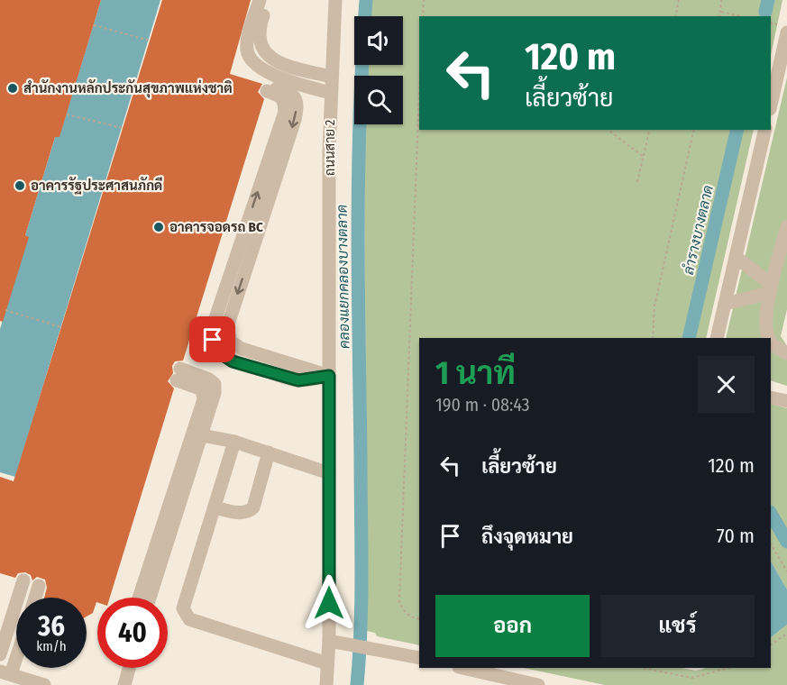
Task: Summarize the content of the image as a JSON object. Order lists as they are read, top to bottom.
{
  "streets": {
    "street": ["ถนนสาย 2"]
  },
  "water": ["ลำรางบางตลาด", "คลองแยกคลองบางตลาด"],
  "places": ["สำนักงานหลักประกันสุขภาพแห่งชาติ", "อาคารรัฐประศาสนภักดี", "อาคารจอดรถ BC"],
  "page": {
    "turn": ["120 m", "เลี้ยวซ้าย"],
    "heading": ["1 นาที", "190 m · 08:43"],
    "list": [
      {
        "name": "เลี้ยวซ้าย",
        "value": "120 m"
      },
      {
        "name": "ถึงจุดหมาย",
        "value": "70 m"
      }
    ],
    "buttons": ["ออก", "แชร์"],
    "speed": "36 km/h",
    "limit": "40"
  }
}
